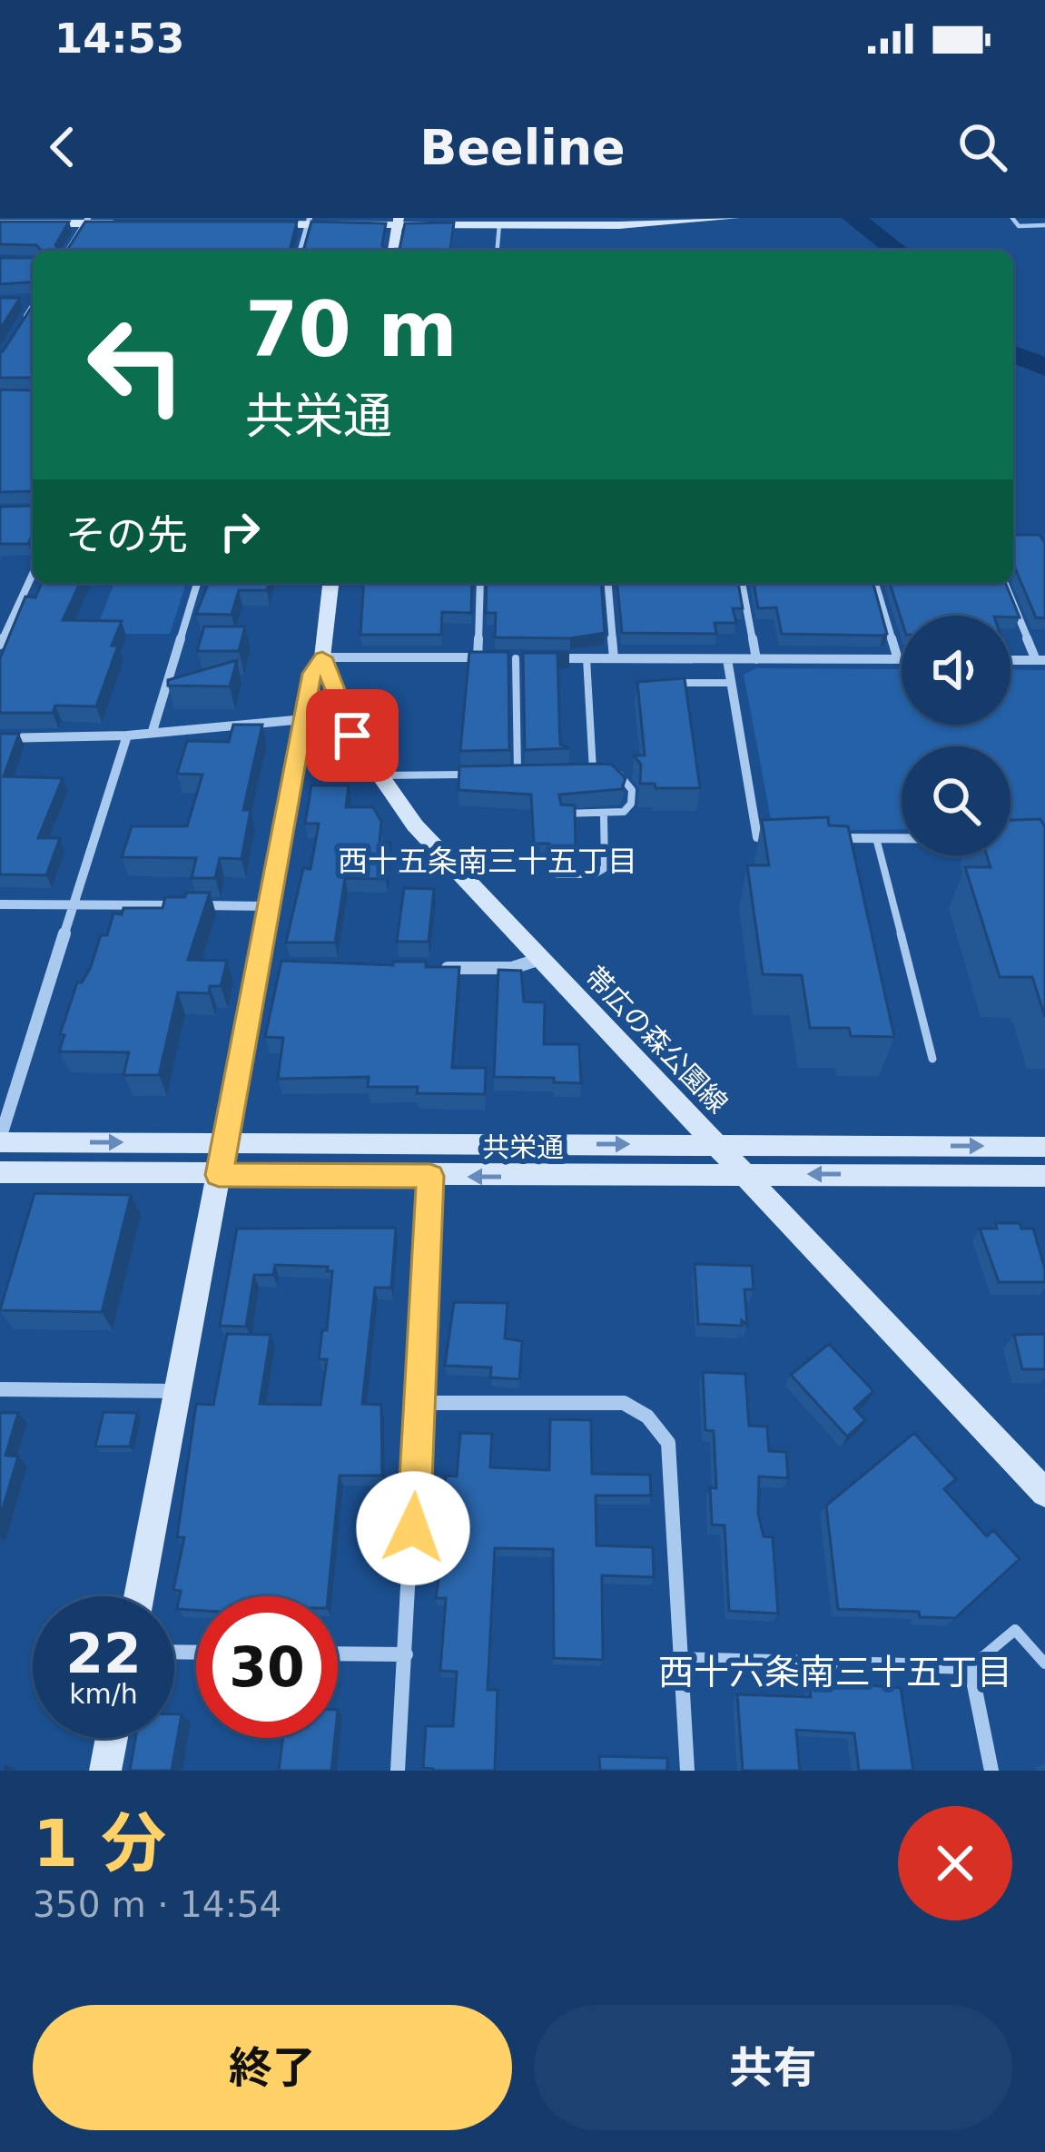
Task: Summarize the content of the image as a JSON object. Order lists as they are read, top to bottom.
{
  "streets": {
    "street": ["帯広の森公園線", "共栄通"]
  },
  "crossings": [
    ["帯広の森公園線", "共栄通"]
  ],
  "districts": ["西十五条南三十五丁目", "西十六条南三十五丁目"],
  "page": {
    "status": "14:53",
    "header": "Beeline",
    "turn": ["70 m", "共栄通"],
    "then": "その先",
    "speed": "22 km/h",
    "limit": "30",
    "heading": ["1 分", "350 m · 14:54"],
    "buttons": ["終了", "共有"]
  }
}
